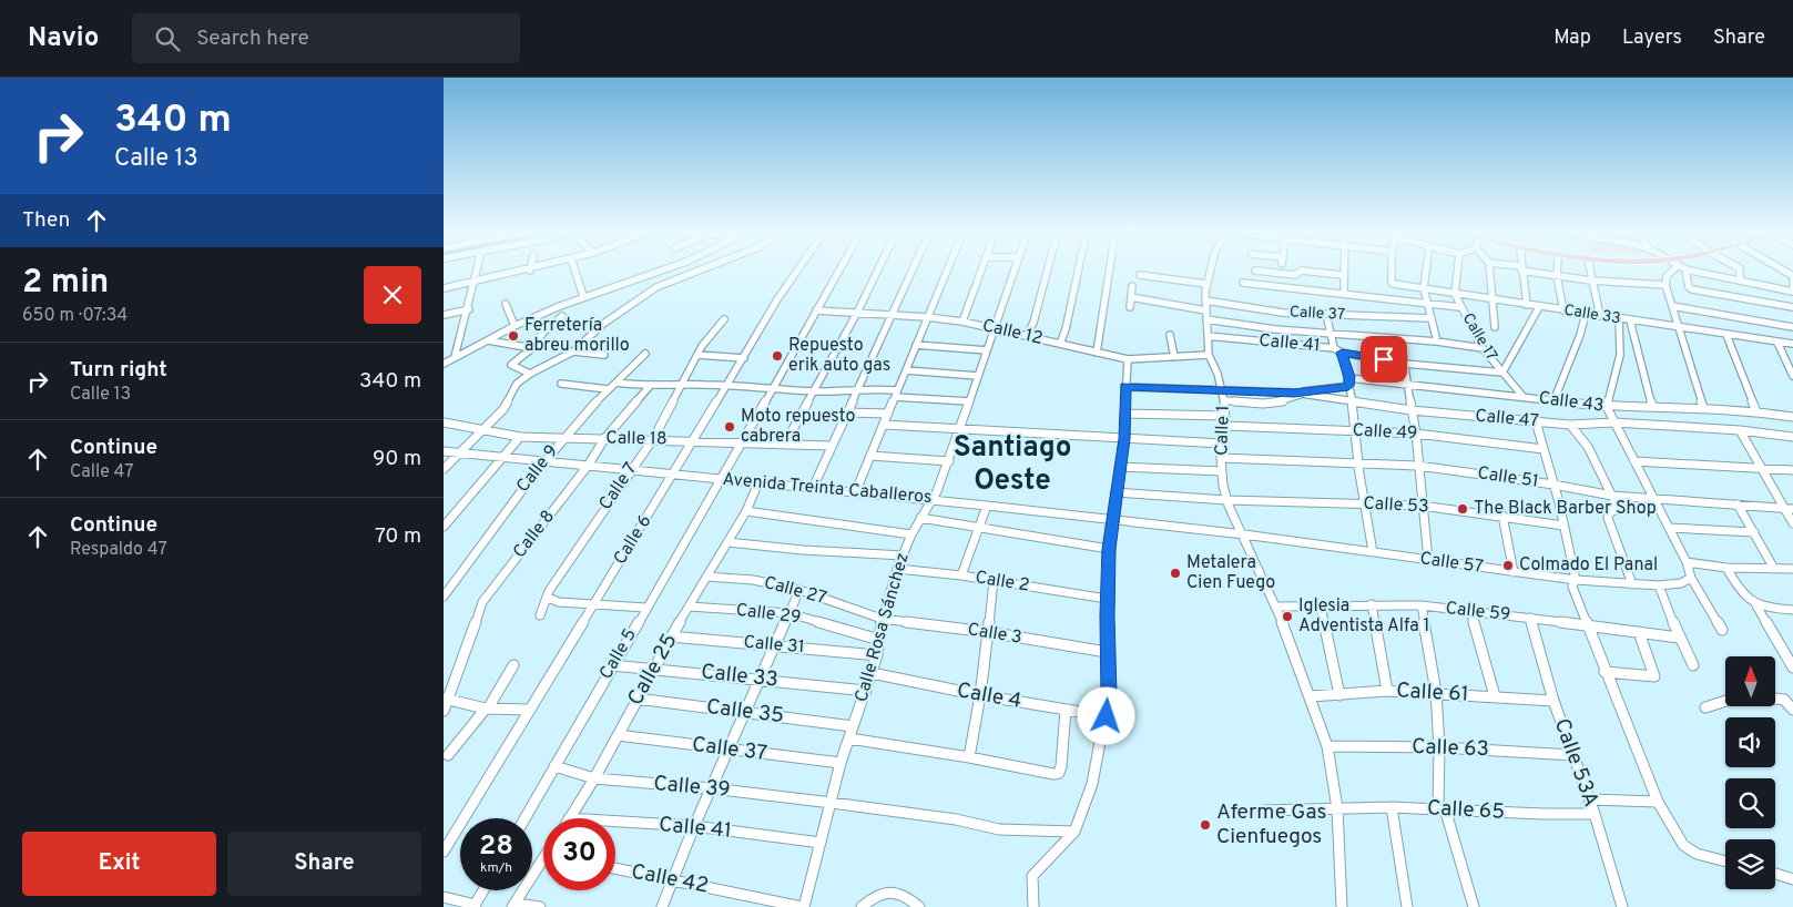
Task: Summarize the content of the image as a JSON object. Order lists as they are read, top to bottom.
{
  "streets": {
    "street": [
      "Calle 37",
      "Calle 33",
      "Calle 12",
      "Calle 17",
      "Calle 41",
      "Calle 43",
      "Calle 47",
      "Calle 1",
      "Calle 49",
      "Calle 18",
      "Calle 9",
      "Calle 51",
      "Calle 7",
      "Avenida Treinta Caballeros",
      "Calle 53",
      "Calle 8",
      "Calle 6",
      "Calle 57",
      "Calle 2",
      "Calle 27",
      "Calle 59",
      "Calle 29",
      "Calle Rosa Sánchez",
      "Calle 3",
      "Calle 31",
      "Calle 5",
      "Calle 25",
      "Calle 61",
      "Calle 4",
      "Calle 35",
      "Calle 63",
      "Calle 53A",
      "Calle 39",
      "Calle 65",
      "Calle 42"
    ]
  },
  "crossings": [
    ["Calle 37", "Calle 1"],
    ["Calle 37", "Calle Rosa Sánchez"],
    ["Calle 37", "Calle 25"],
    ["Calle 33", "Calle 17"],
    ["Calle 33", "Calle Rosa Sánchez"],
    ["Calle 33", "Calle 5"],
    ["Calle 33", "Calle 25"],
    ["Calle 12", "Calle 1"],
    ["Calle 12", "Calle Rosa Sánchez"],
    ["Calle 12", "Calle 5"],
    ["Calle 17", "Calle 41"],
    ["Calle 17", "Calle 43"],
    ["Calle 41", "Calle 1"],
    ["Calle 41", "Calle Rosa Sánchez"],
    ["Calle 47", "Calle 1"],
    ["Calle 1", "Calle 49"],
    ["Calle 1", "Calle 51"],
    ["Calle 1", "Avenida Treinta Caballeros"],
    ["Calle 1", "Calle 53"],
    ["Calle 1", "Calle 57"],
    ["Calle 1", "Calle 59"],
    ["Calle 1", "Calle 61"],
    ["Calle 1", "Calle 63"],
    ["Calle 1", "Calle 65"],
    ["Calle 18", "Calle 9"],
    ["Calle 18", "Calle 7"],
    ["Calle 18", "Calle 8"],
    ["Calle 18", "Calle 6"],
    ["Calle 18", "Calle 5"],
    ["Calle 9", "Avenida Treinta Caballeros"],
    ["Calle 7", "Avenida Treinta Caballeros"],
    ["Avenida Treinta Caballeros", "Calle 8"],
    ["Avenida Treinta Caballeros", "Calle 6"],
    ["Avenida Treinta Caballeros", "Calle 57"],
    ["Avenida Treinta Caballeros", "Calle Rosa Sánchez"],
    ["Avenida Treinta Caballeros", "Calle 5"],
    ["Avenida Treinta Caballeros", "Calle 25"],
    ["Calle 2", "Calle Rosa Sánchez"],
    ["Calle 27", "Calle Rosa Sánchez"],
    ["Calle 27", "Calle 3"],
    ["Calle 27", "Calle 25"],
    ["Calle 59", "Calle 53A"],
    ["Calle 29", "Calle Rosa Sánchez"],
    ["Calle 29", "Calle 25"],
    ["Calle Rosa Sánchez", "Calle 3"],
    ["Calle Rosa Sánchez", "Calle 31"],
    ["Calle Rosa Sánchez", "Calle 4"],
    ["Calle Rosa Sánchez", "Calle 35"],
    ["Calle Rosa Sánchez", "Calle 39"],
    ["Calle Rosa Sánchez", "Calle 42"],
    ["Calle 31", "Calle 25"],
    ["Calle 5", "Calle 39"],
    ["Calle 25", "Calle 35"],
    ["Calle 25", "Calle 39"],
    ["Calle 61", "Calle 53A"],
    ["Calle 63", "Calle 53A"],
    ["Calle 53A", "Calle 65"]
  ],
  "districts": ["Santiago Oeste"],
  "places": [
    "Ferretería abreu morillo",
    "Repuesto erik auto gas",
    "Moto repuesto cabrera",
    "The Black Barber Shop",
    "Colmado El Panal",
    "Metalera Cien Fuego",
    "Iglesia Adventista Alfa 1",
    "Aferme Gas Cienfuegos"
  ],
  "north": "top",
  "page": {
    "header": "Navio",
    "search": "Search here",
    "nav": ["Map", "Layers", "Share"],
    "turn": ["340 m", "Calle 13"],
    "then": "Then",
    "heading": ["2 min", "650 m · 07:34"],
    "list": [
      {
        "name": "Turn right",
        "note": "Calle 13",
        "value": "340 m"
      },
      {
        "name": "Continue",
        "note": "Calle 47",
        "value": "90 m"
      },
      {
        "name": "Continue",
        "note": "Respaldo 47",
        "value": "70 m"
      }
    ],
    "speed": "28 km/h",
    "limit": "30",
    "buttons": ["Exit", "Share"]
  }
}
